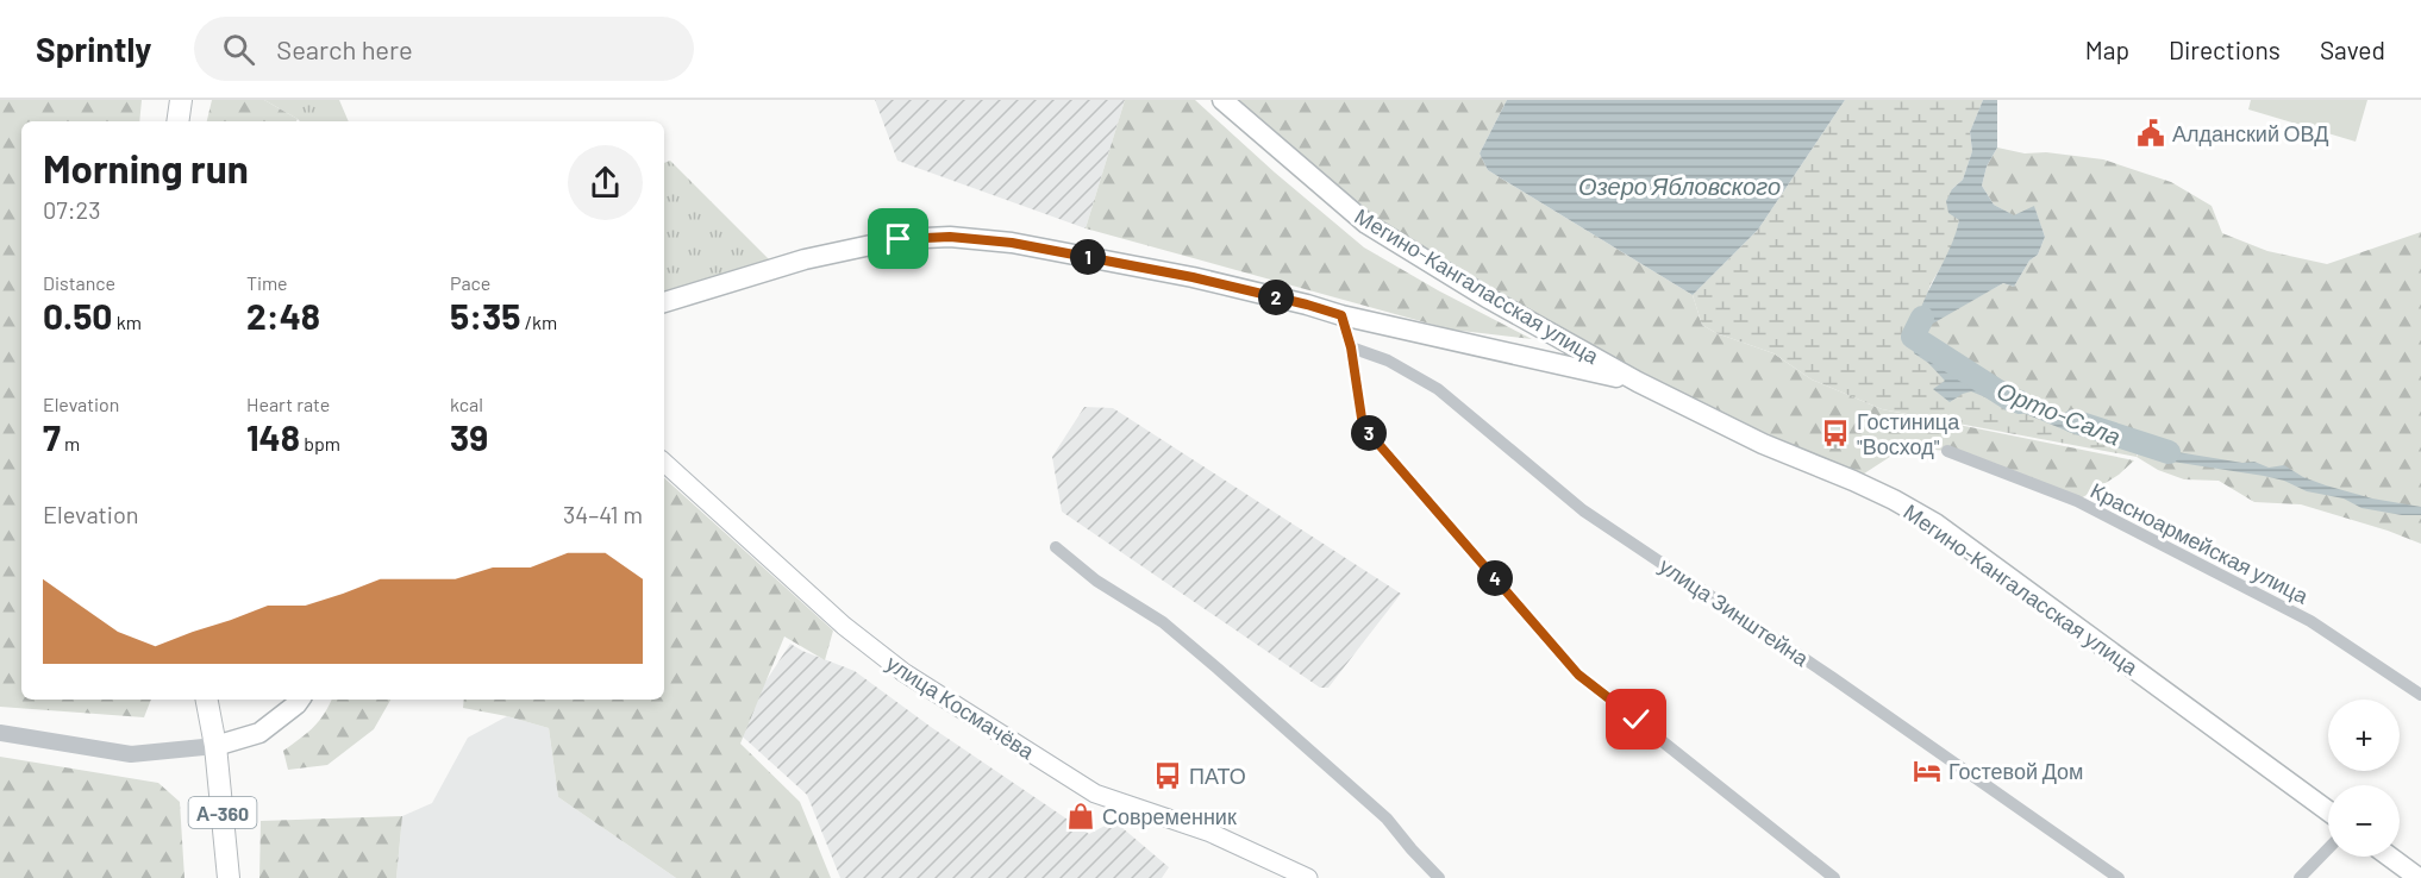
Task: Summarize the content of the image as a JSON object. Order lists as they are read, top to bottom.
{
  "streets": {
    "highway": ["А-360"],
    "main road": ["Мегино-Кангаласская улица", "улица Космачёва"],
    "street": ["Красноармейская улица", "улица Зинштейна"]
  },
  "water": ["Озеро Ябловского", "Орто-Сала"],
  "places": {
    "public building": ["Алданский ОВД"],
    "bus stop": ["Гостиница \"Восход\"", "ПАТО"],
    "hotel": ["Гостевой Дом"],
    "shop": ["Современник"]
  },
  "page": {
    "header": "Sprintly",
    "search": "Search here",
    "nav": ["Map", "Directions", "Saved"],
    "heading": ["Morning run", "07:23"],
    "pins": [
      "1",
      "2",
      "3",
      "4"
    ],
    "stats": [
      ["Distance", "0.50 km"],
      ["Time", "2:48"],
      ["Pace", "5:35 /km"],
      ["Elevation", "7 m"],
      ["Heart rate", "148 bpm"],
      ["kcal", "39"]
    ],
    "chart": ["Elevation", "34–41 m"],
    "map_buttons": ["+", "−"]
  }
}
